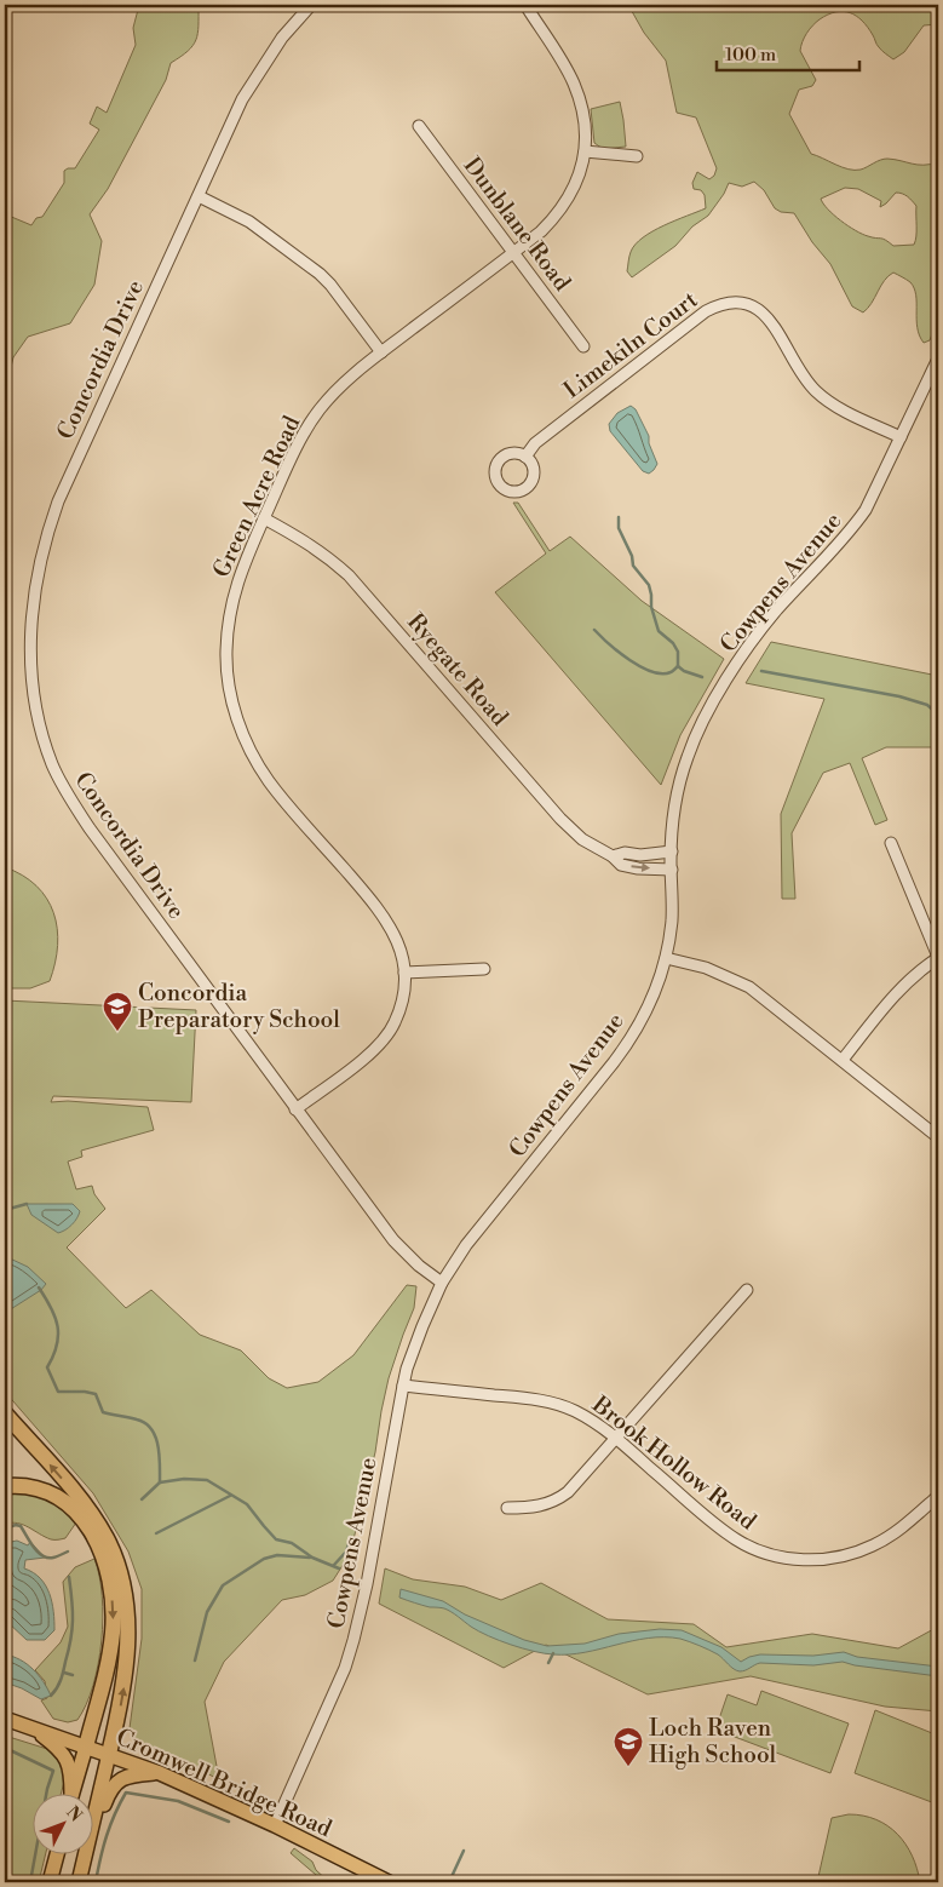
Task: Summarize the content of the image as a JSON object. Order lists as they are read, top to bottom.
{
  "streets": {
    "main road": ["Cromwell Bridge Road"],
    "street": [
      "Dunblane Road",
      "Limekiln Court",
      "Concordia Drive",
      "Green Acre Road",
      "Cowpens Avenue",
      "Ryegate Road",
      "Brook Hollow Road"
    ]
  },
  "crossings": [
    ["Dunblane Road", "Green Acre Road"],
    ["Limekiln Court", "Cowpens Avenue"],
    ["Concordia Drive", "Green Acre Road"],
    ["Concordia Drive", "Cowpens Avenue"],
    ["Green Acre Road", "Ryegate Road"],
    ["Cowpens Avenue", "Ryegate Road"],
    ["Cowpens Avenue", "Brook Hollow Road"],
    ["Cowpens Avenue", "Cromwell Bridge Road"]
  ],
  "places": {
    "school or university": ["Concordia Preparatory School", "Loch Raven High School"]
  },
  "scale_bar": "100 m",
  "north": "top right"
}
